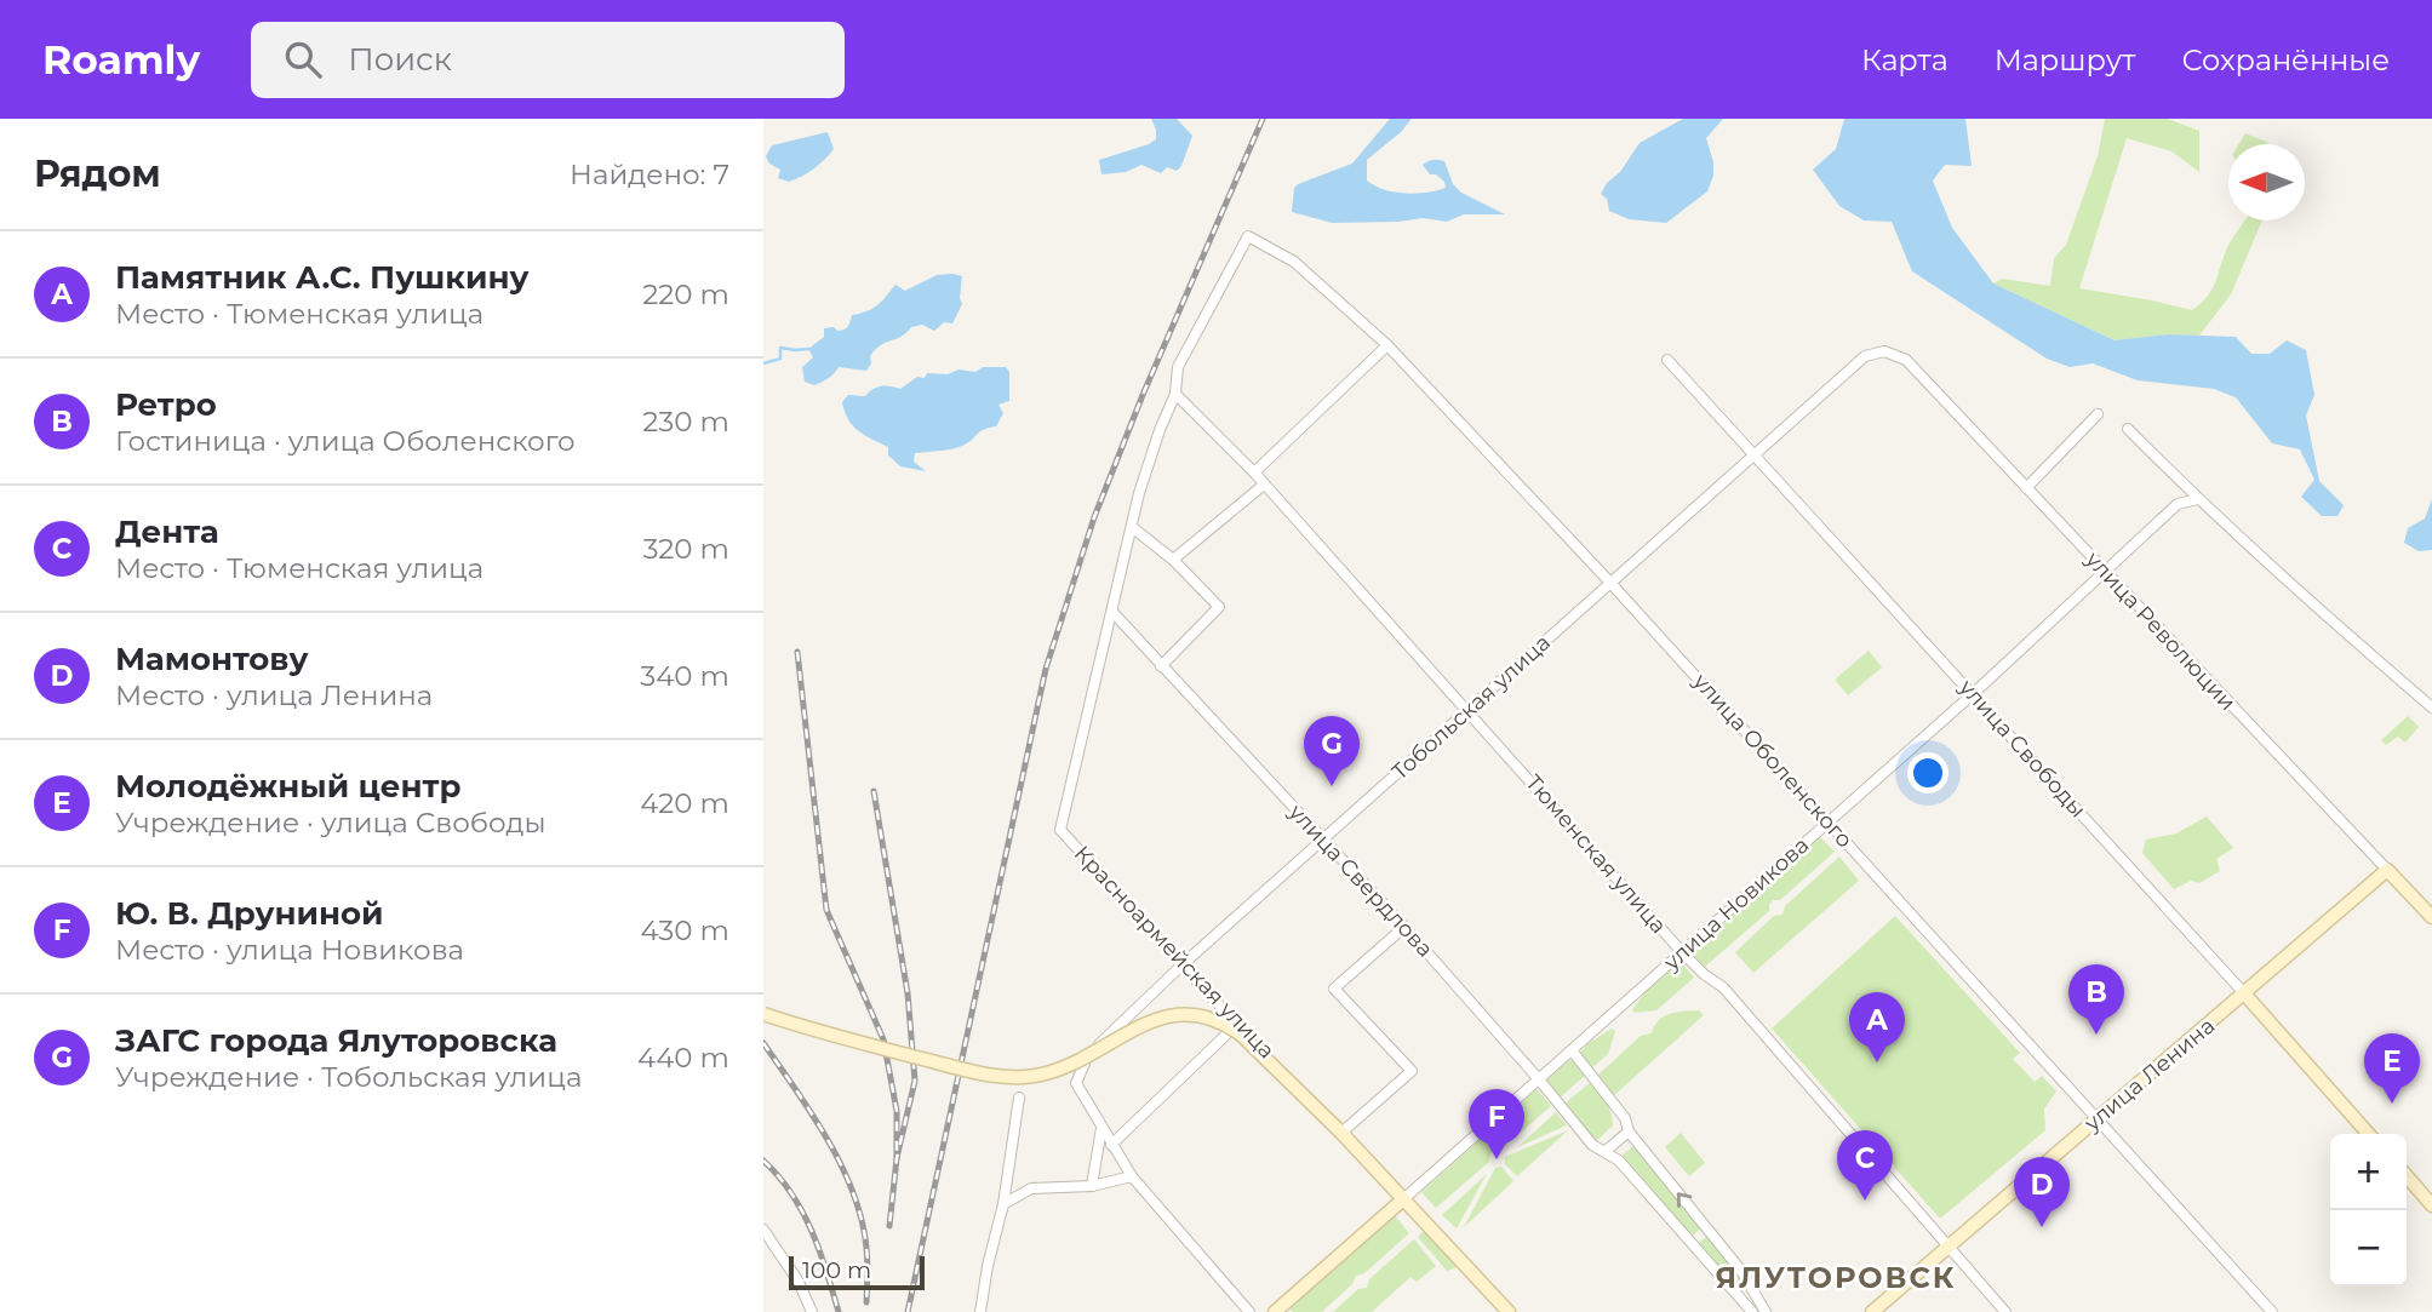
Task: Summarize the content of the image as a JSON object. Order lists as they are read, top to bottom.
{
  "streets": {
    "main road": [
      "улица Революции",
      "улица Свободы",
      "улица Новикова",
      "Красноармейская улица",
      "улица Ленина"
    ],
    "street": [
      "Тобольская улица",
      "улица Оболенского",
      "Тюменская улица",
      "улица Свердлова"
    ]
  },
  "crossings": [
    ["улица Революции", "Тобольская улица"],
    ["улица Революции", "улица Новикова"],
    ["улица Революции", "улица Ленина"],
    ["Тобольская улица", "улица Свободы"],
    ["Тобольская улица", "улица Оболенского"],
    ["Тобольская улица", "Тюменская улица"],
    ["Тобольская улица", "улица Свердлова"],
    ["Тобольская улица", "Красноармейская улица"],
    ["улица Свободы", "улица Новикова"],
    ["улица Свободы", "улица Ленина"],
    ["улица Оболенского", "Тюменская улица"],
    ["улица Оболенского", "улица Новикова"],
    ["улица Оболенского", "улица Ленина"],
    ["Тюменская улица", "улица Новикова"],
    ["Тюменская улица", "улица Ленина"],
    ["улица Свердлова", "улица Новикова"],
    ["улица Свердлова", "Красноармейская улица"],
    ["улица Новикова", "Красноармейская улица"]
  ],
  "districts": ["ЯЛУТОРОВСК"],
  "scale_bar": "100 m",
  "north": "left",
  "page": {
    "header": "Roamly",
    "search": "Поиск",
    "nav": ["Карта", "Маршрут", "Сохранённые"],
    "heading": ["Рядом", "Найдено: 7"],
    "list": [
      {
        "mark": "A",
        "name": "Памятник А.С. Пушкину",
        "note": "Место · Тюменская улица",
        "value": "220 m"
      },
      {
        "mark": "B",
        "name": "Ретро",
        "note": "Гостиница · улица Оболенского",
        "value": "230 m"
      },
      {
        "mark": "C",
        "name": "Дента",
        "note": "Место · Тюменская улица",
        "value": "320 m"
      },
      {
        "mark": "D",
        "name": "Мамонтову",
        "note": "Место · улица Ленина",
        "value": "340 m"
      },
      {
        "mark": "E",
        "name": "Молодёжный центр",
        "note": "Учреждение · улица Свободы",
        "value": "420 m"
      },
      {
        "mark": "F",
        "name": "Ю. В. Друниной",
        "note": "Место · улица Новикова",
        "value": "430 m"
      },
      {
        "mark": "G",
        "name": "ЗАГС города Ялуторовска",
        "note": "Учреждение · Тобольская улица",
        "value": "440 m"
      }
    ],
    "pins": [
      "G",
      "B",
      "A",
      "E",
      "F",
      "C",
      "D"
    ],
    "map_buttons": ["+", "−"],
    "scale": "100 m"
  }
}
